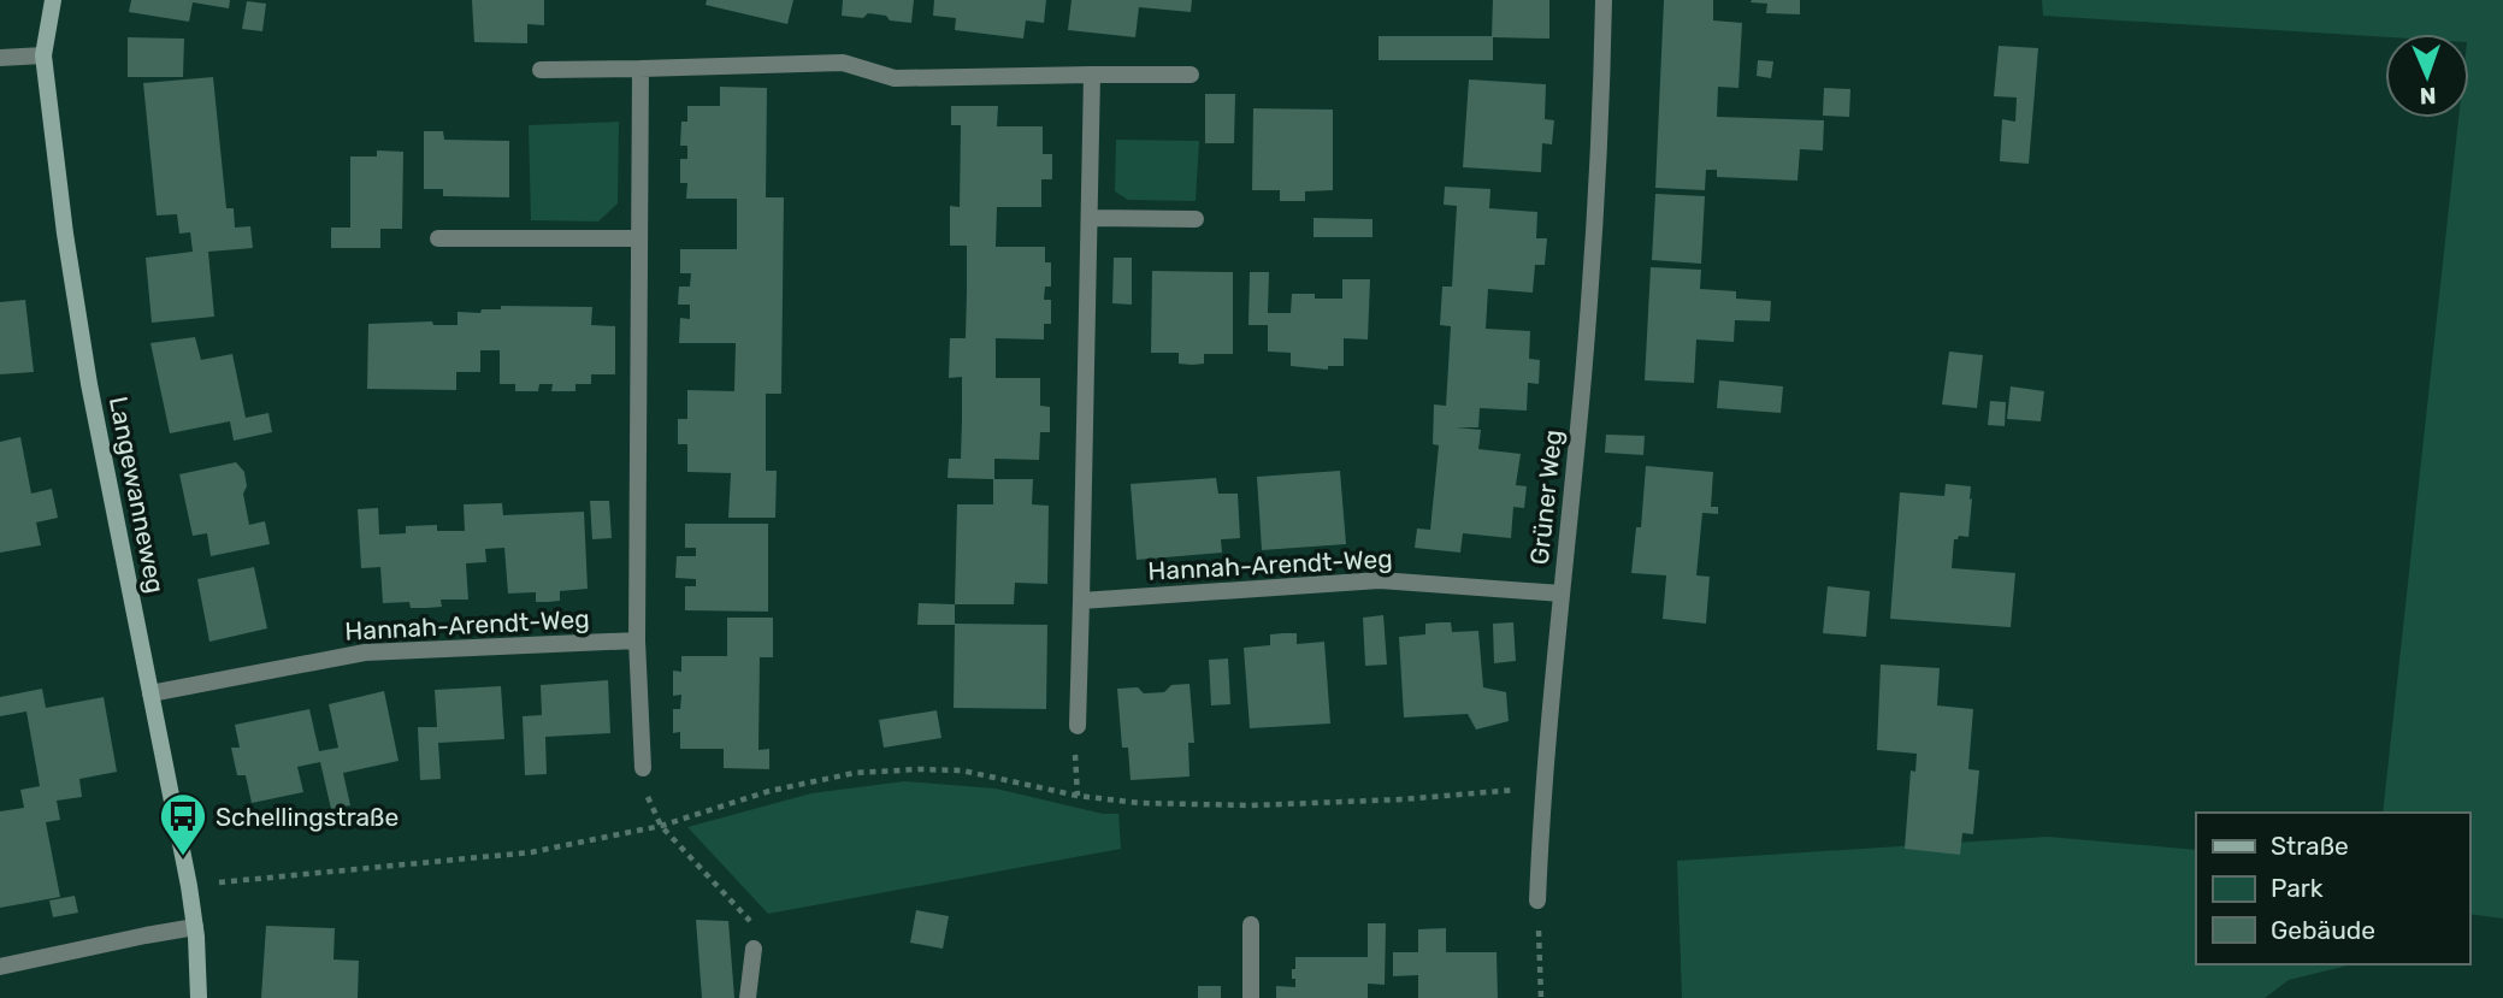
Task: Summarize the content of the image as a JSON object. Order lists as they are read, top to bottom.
{
  "streets": {
    "street": ["Langewanneweg", "Grüner Weg", "Hannah-Arendt-Weg"]
  },
  "crossings": [
    ["Langewanneweg", "Hannah-Arendt-Weg"],
    ["Grüner Weg", "Hannah-Arendt-Weg"]
  ],
  "places": {
    "bus stop": ["Schellingstraße"]
  },
  "legend": ["Straße", "Park", "Gebäude"],
  "north": "bottom"
}
